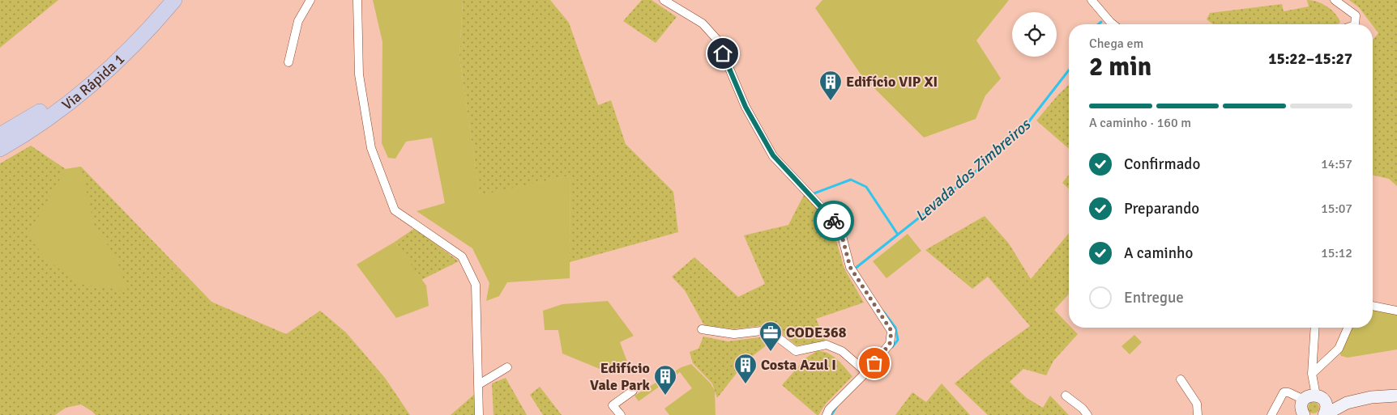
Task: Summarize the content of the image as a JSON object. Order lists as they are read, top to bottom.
{
  "streets": {
    "highway": ["Via Rápida 1"]
  },
  "water": ["Levada dos Zimbreiros"],
  "places": {
    "building": ["Edifício VIP XI", "Costa Azul I", "Edifício Vale Park"],
    "office": ["CODE368"]
  },
  "page": {
    "heading": ["2 min", "Chega em", "15:22–15:27"],
    "bar": "A caminho · 160 m",
    "list": [
      ["Confirmado", "14:57"],
      ["Preparando", "15:07"],
      ["A caminho", "15:12"],
      "Entregue"
    ]
  }
}
